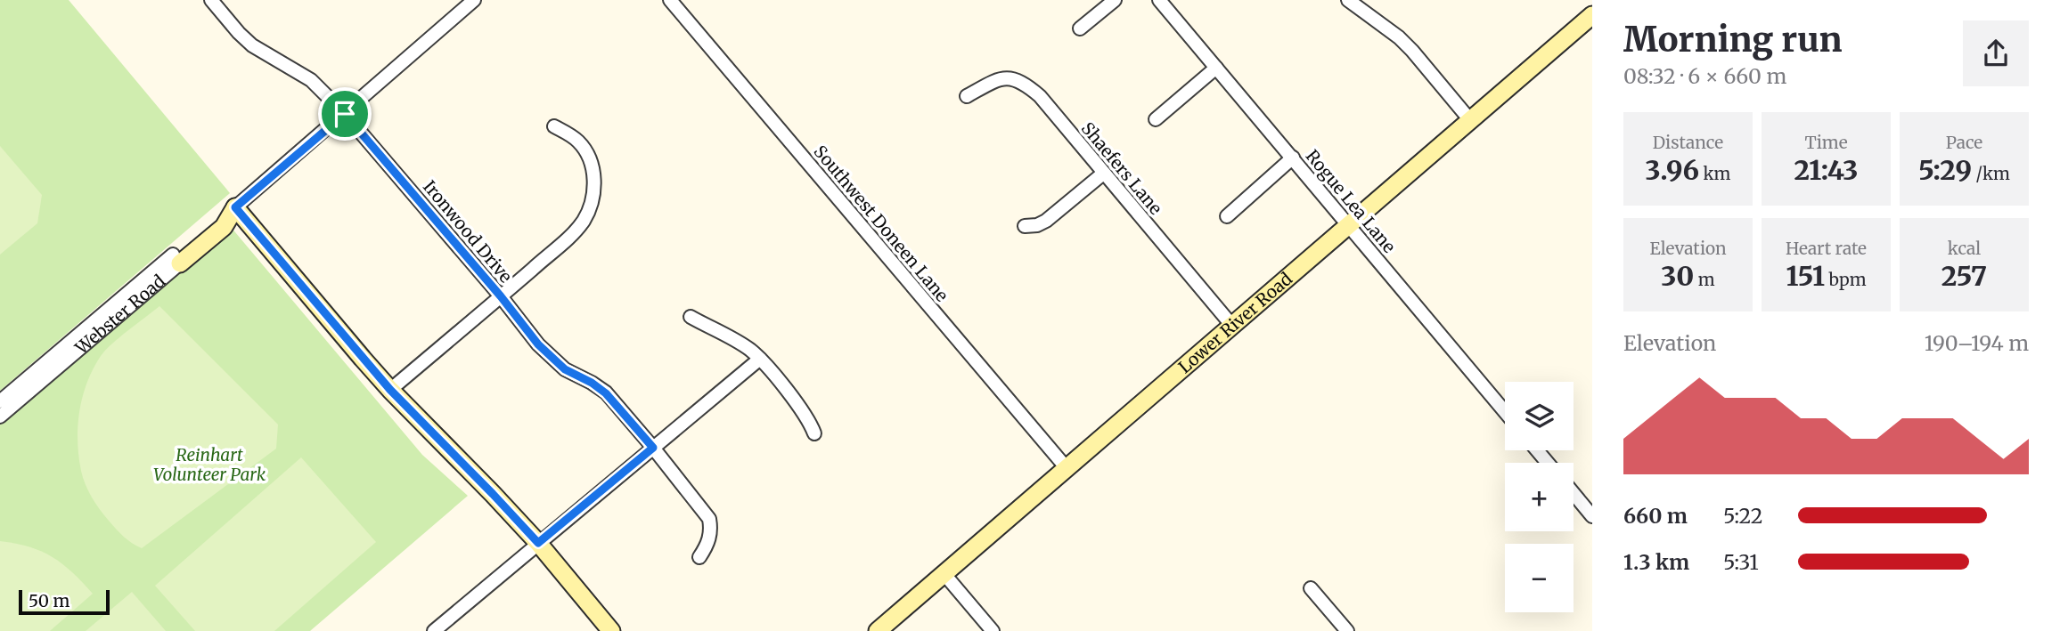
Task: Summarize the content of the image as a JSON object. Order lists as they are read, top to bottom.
{
  "streets": {
    "street": [
      "Shaefers Lane",
      "Rogue Lea Lane",
      "Southwest Doneen Lane",
      "Ironwood Drive",
      "Webster Road",
      "Lower River Road"
    ]
  },
  "crossings": [
    ["Shaefers Lane", "Lower River Road"],
    ["Rogue Lea Lane", "Lower River Road"],
    ["Southwest Doneen Lane", "Lower River Road"],
    ["Ironwood Drive", "Webster Road"]
  ],
  "parks": ["Reinhart Volunteer Park"],
  "scale_bar": "50 m",
  "page": {
    "heading": ["Morning run", "08:32 · 6 × 660 m"],
    "stats": [
      ["Distance", "3.96 km"],
      ["Time", "21:43"],
      ["Pace", "5:29 /km"],
      ["Elevation", "30 m"],
      ["Heart rate", "151 bpm"],
      ["kcal", "257"]
    ],
    "chart": ["Elevation", "190–194 m"],
    "map_buttons": ["+", "−"],
    "list": [
      {
        "name": "660 m",
        "note": "5:22"
      },
      {
        "name": "1.3 km",
        "note": "5:31"
      }
    ],
    "scale": "50 m"
  }
}
